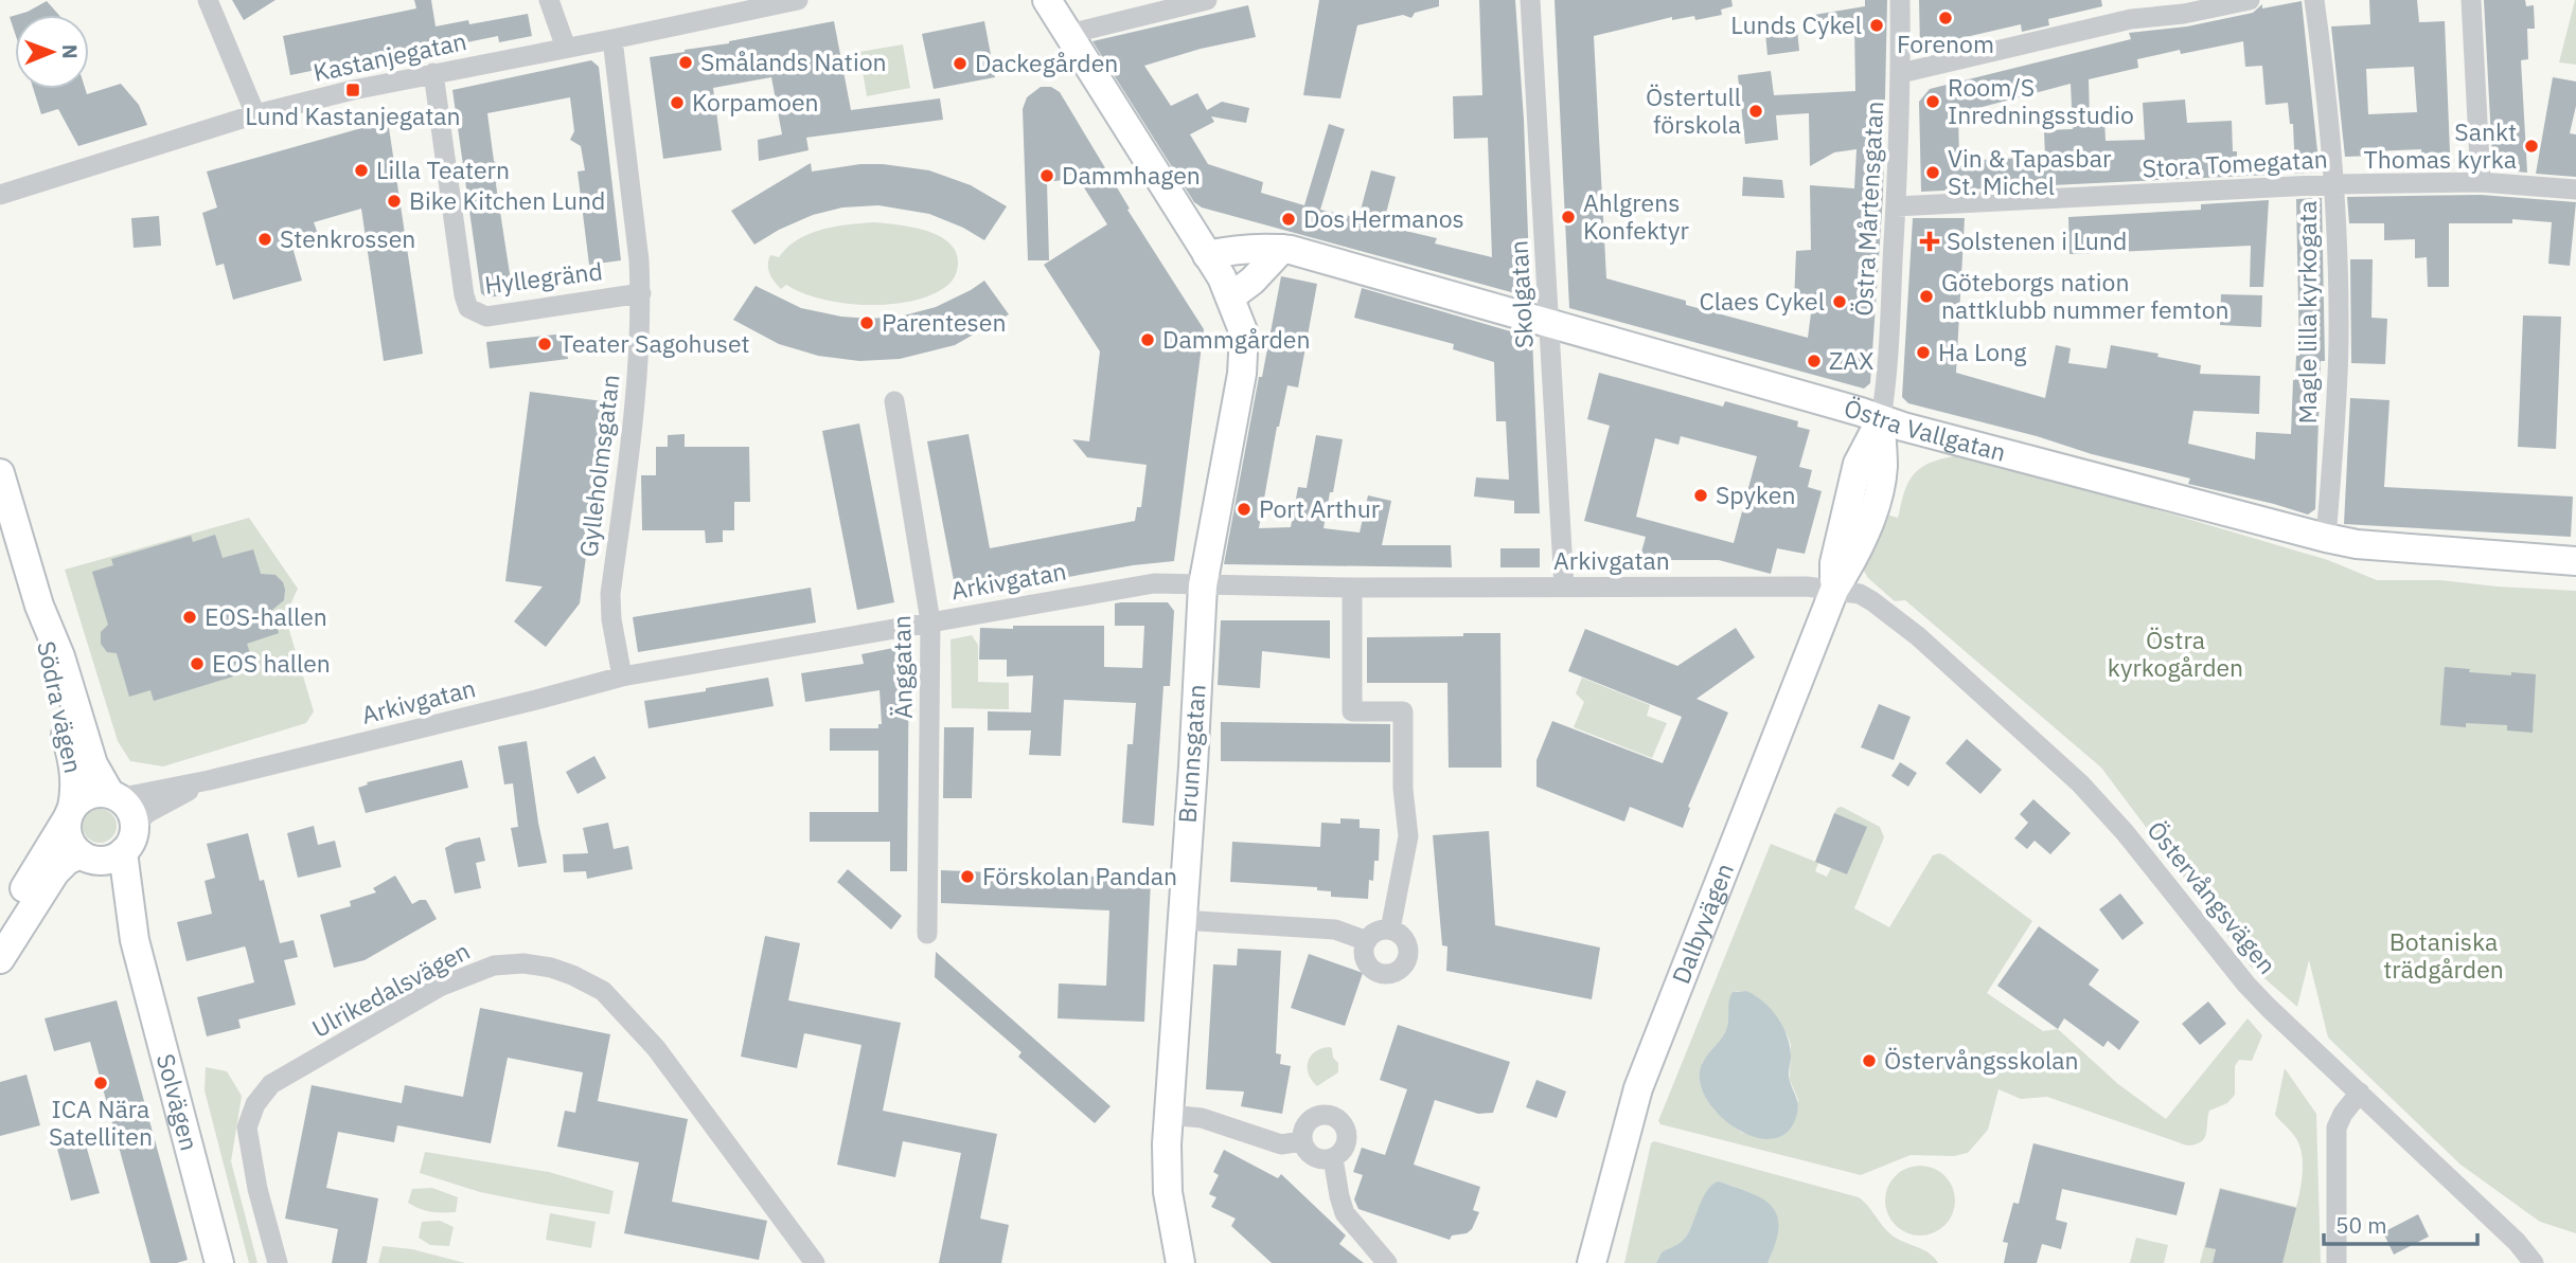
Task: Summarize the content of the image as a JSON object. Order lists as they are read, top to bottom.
{
  "streets": {
    "street": [
      "Kastanjegatan",
      "Stora Tomegatan",
      "Östra Mårtensgatan",
      "Hyllegränd",
      "Skolgatan",
      "Magle lilla kyrkogata",
      "Östra Vallgatan",
      "Gylleholmsgatan",
      "Arkivgatan",
      "Änggatan",
      "Södra vägen",
      "Brunnsgatan",
      "Östervångsvägen",
      "Dalbyvägen",
      "Ulrikedalsvägen",
      "Solvägen"
    ]
  },
  "crossings": [
    ["Kastanjegatan", "Hyllegränd"],
    ["Kastanjegatan", "Gylleholmsgatan"],
    ["Stora Tomegatan", "Östra Mårtensgatan"],
    ["Stora Tomegatan", "Magle lilla kyrkogata"],
    ["Östra Mårtensgatan", "Östra Vallgatan"],
    ["Östra Mårtensgatan", "Dalbyvägen"],
    ["Hyllegränd", "Gylleholmsgatan"],
    ["Skolgatan", "Östra Vallgatan"],
    ["Skolgatan", "Arkivgatan"],
    ["Magle lilla kyrkogata", "Östra Vallgatan"],
    ["Östra Vallgatan", "Brunnsgatan"],
    ["Östra Vallgatan", "Dalbyvägen"],
    ["Gylleholmsgatan", "Arkivgatan"],
    ["Arkivgatan", "Änggatan"],
    ["Arkivgatan", "Södra vägen"],
    ["Arkivgatan", "Brunnsgatan"],
    ["Arkivgatan", "Östervångsvägen"],
    ["Arkivgatan", "Dalbyvägen"],
    ["Arkivgatan", "Solvägen"],
    ["Södra vägen", "Solvägen"],
    ["Östervångsvägen", "Dalbyvägen"]
  ],
  "parks": ["Östra kyrkogården", "Botaniska trädgården"],
  "places": {
    "other": [
      "Forenom",
      "Lunds Cykel",
      "Smålands Nation",
      "Dackegården",
      "Room/S Inredningsstudio",
      "Korpamoen",
      "Östertull förskola",
      "Sankt Thomas kyrka",
      "Lilla Teatern",
      "Vin & Tapasbar St. Michel",
      "Dammhagen",
      "Bike Kitchen Lund",
      "Ahlgrens Konfektyr",
      "Dos Hermanos",
      "Stenkrossen",
      "Göteborgs nation nattklubb nummer femton",
      "Claes Cykel",
      "Parentesen",
      "Dammgården",
      "Teater Sagohuset",
      "Ha Long",
      "ZAX",
      "Spyken",
      "Port Arthur",
      "EOS-hallen",
      "EOS hallen",
      "Förskolan Pandan",
      "Östervångsskolan",
      "ICA Nära Satelliten"
    ],
    "transit": ["Lund Kastanjegatan"],
    "health": ["Solstenen i Lund"]
  },
  "scale_bar": "50 m",
  "north": "right"
}
